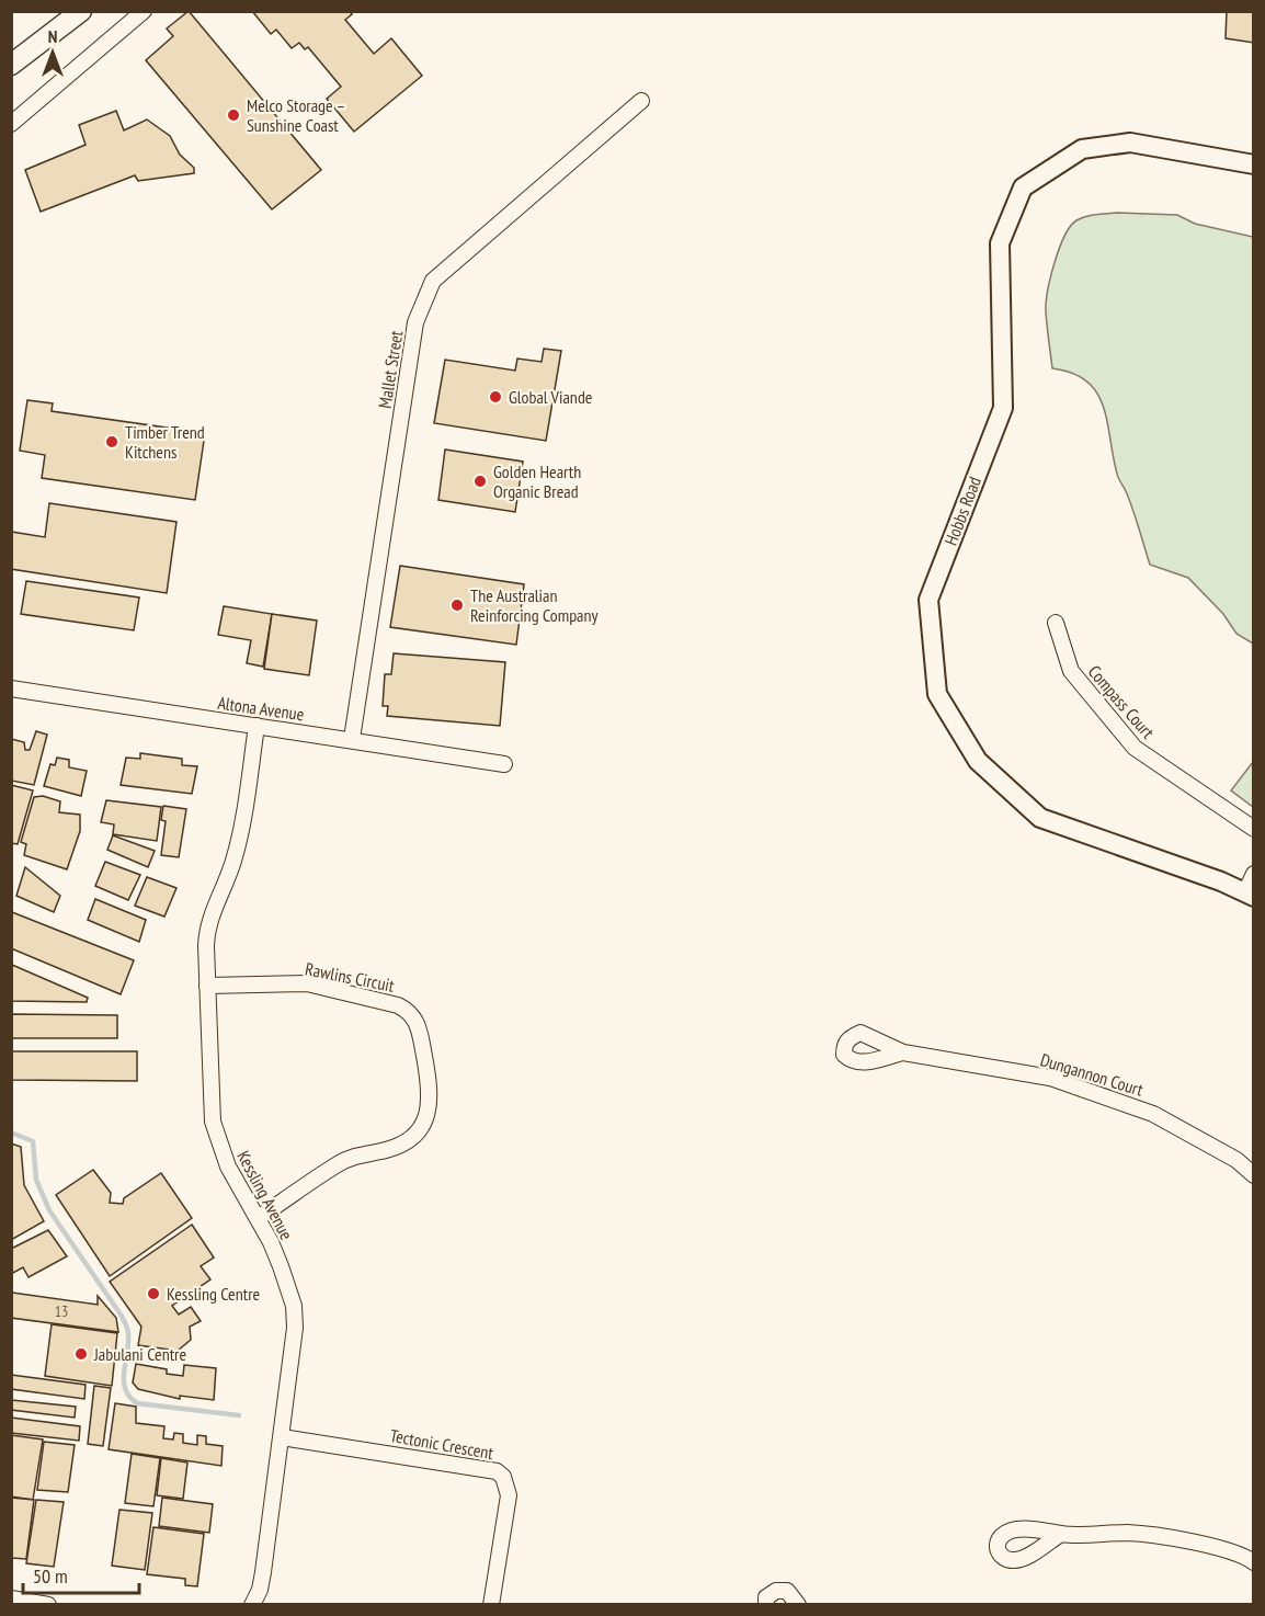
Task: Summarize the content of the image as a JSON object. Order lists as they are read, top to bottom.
{
  "streets": {
    "street": [
      "Mallet Street",
      "Hobbs Road",
      "Compass Court",
      "Altona Avenue",
      "Rawlins Circuit",
      "Dungannon Court",
      "Kessling Avenue",
      "Tectonic Crescent"
    ]
  },
  "crossings": [
    ["Mallet Street", "Altona Avenue"],
    ["Altona Avenue", "Kessling Avenue"],
    ["Rawlins Circuit", "Kessling Avenue"],
    ["Kessling Avenue", "Tectonic Crescent"]
  ],
  "places": [
    "Melco Storage – Sunshine Coast",
    "Global Viande",
    "Timber Trend Kitchens",
    "Golden Hearth Organic Bread",
    "The Australian Reinforcing Company",
    "Kessling Centre",
    "Jabulani Centre"
  ],
  "house_numbers": ["13"],
  "scale_bar": "50 m",
  "north": "top"
}
